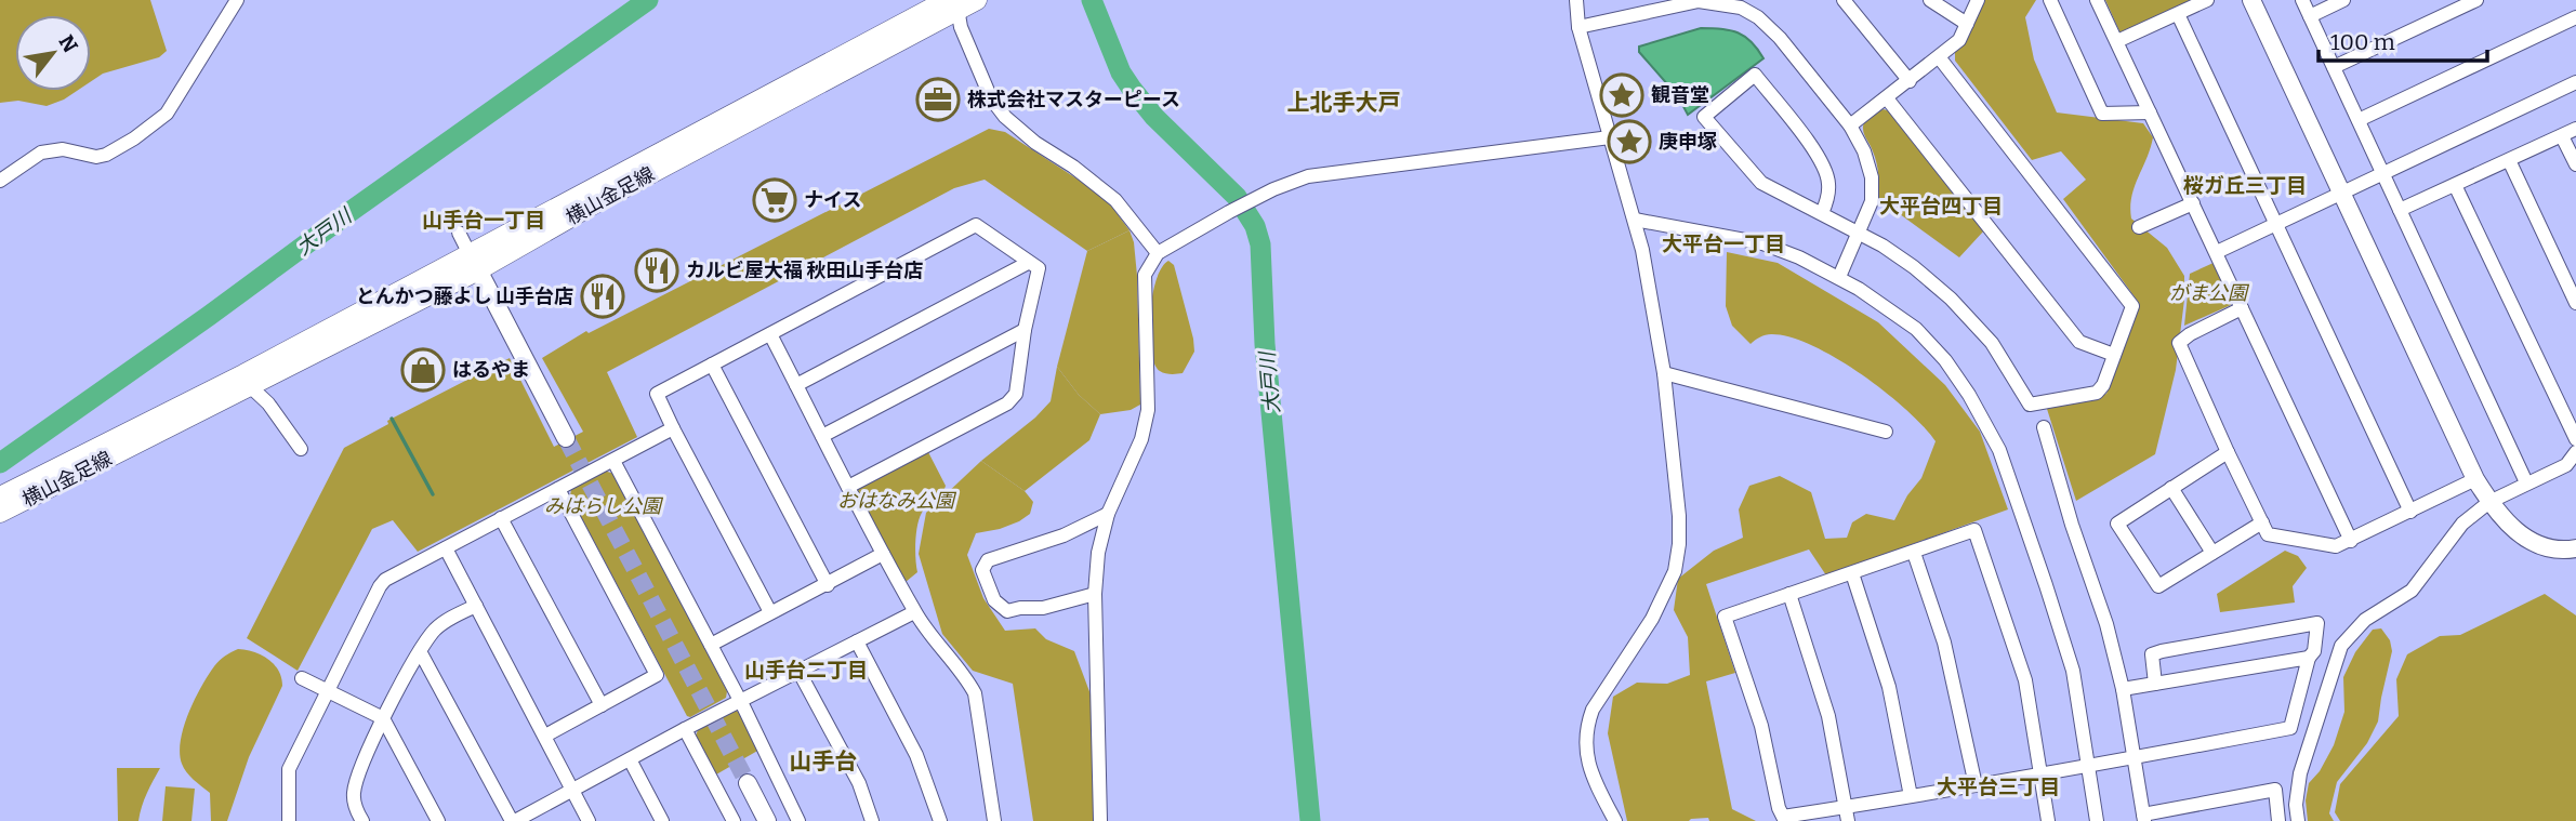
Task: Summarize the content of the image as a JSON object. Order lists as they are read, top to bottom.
{
  "streets": {
    "main road": ["横山金足線"]
  },
  "districts": [
    "上北手大戸",
    "桜ガ丘三丁目",
    "大平台四丁目",
    "山手台一丁目",
    "大平台一丁目",
    "山手台二丁目",
    "山手台",
    "大平台三丁目"
  ],
  "water": ["大戸川"],
  "parks": ["がま公園", "おはなみ公園", "みはらし公園"],
  "places": {
    "place": ["観音堂", "庚申塚"],
    "office": ["株式会社マスターピース"],
    "supermarket": ["ナイス"],
    "restaurant": ["カルビ屋大福 秋田山手台店", "とんかつ藤よし 山手台店"],
    "shop": ["はるやま"]
  },
  "scale_bar": "100 m",
  "north": "top right"
}
